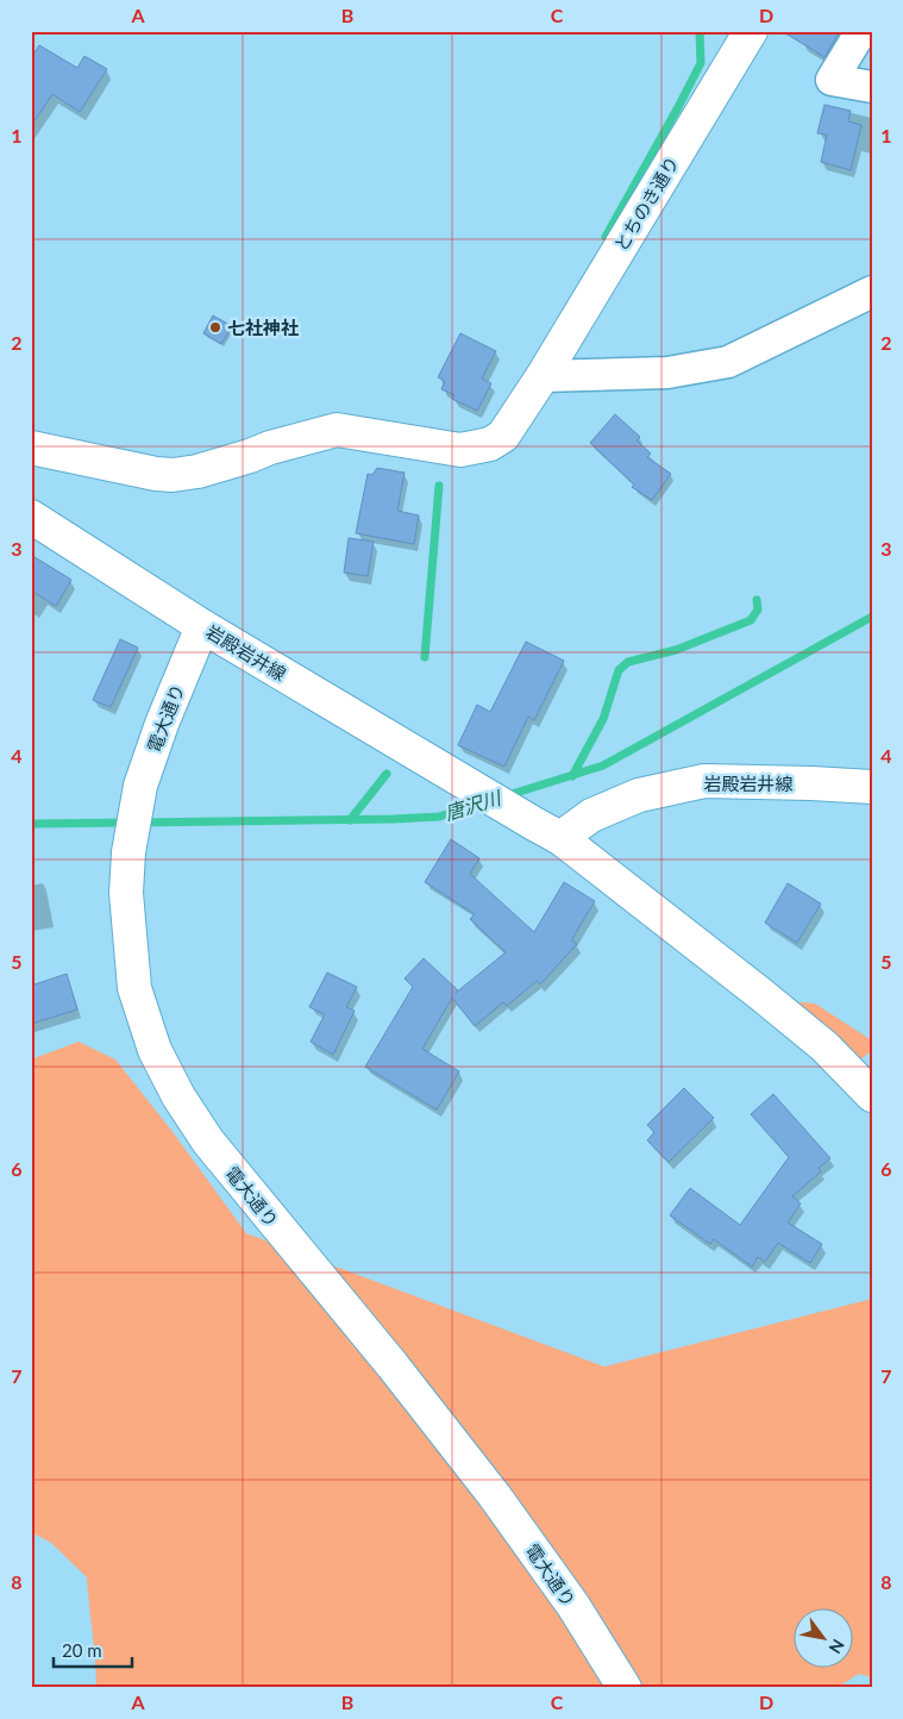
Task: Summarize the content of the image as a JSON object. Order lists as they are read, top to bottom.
{
  "streets": {
    "street": ["とちのき通り", "岩殿岩井線", "電大通り"]
  },
  "crossings": [
    ["岩殿岩井線", "電大通り"]
  ],
  "water": ["唐沢川"],
  "places": ["七社神社"],
  "scale_bar": "20 m",
  "north": "bottom right",
  "grid": {
    "columns": [
      "A",
      "B",
      "C",
      "D"
    ],
    "rows": [
      "1",
      "2",
      "3",
      "4",
      "5",
      "6",
      "7",
      "8"
    ]
  }
}
